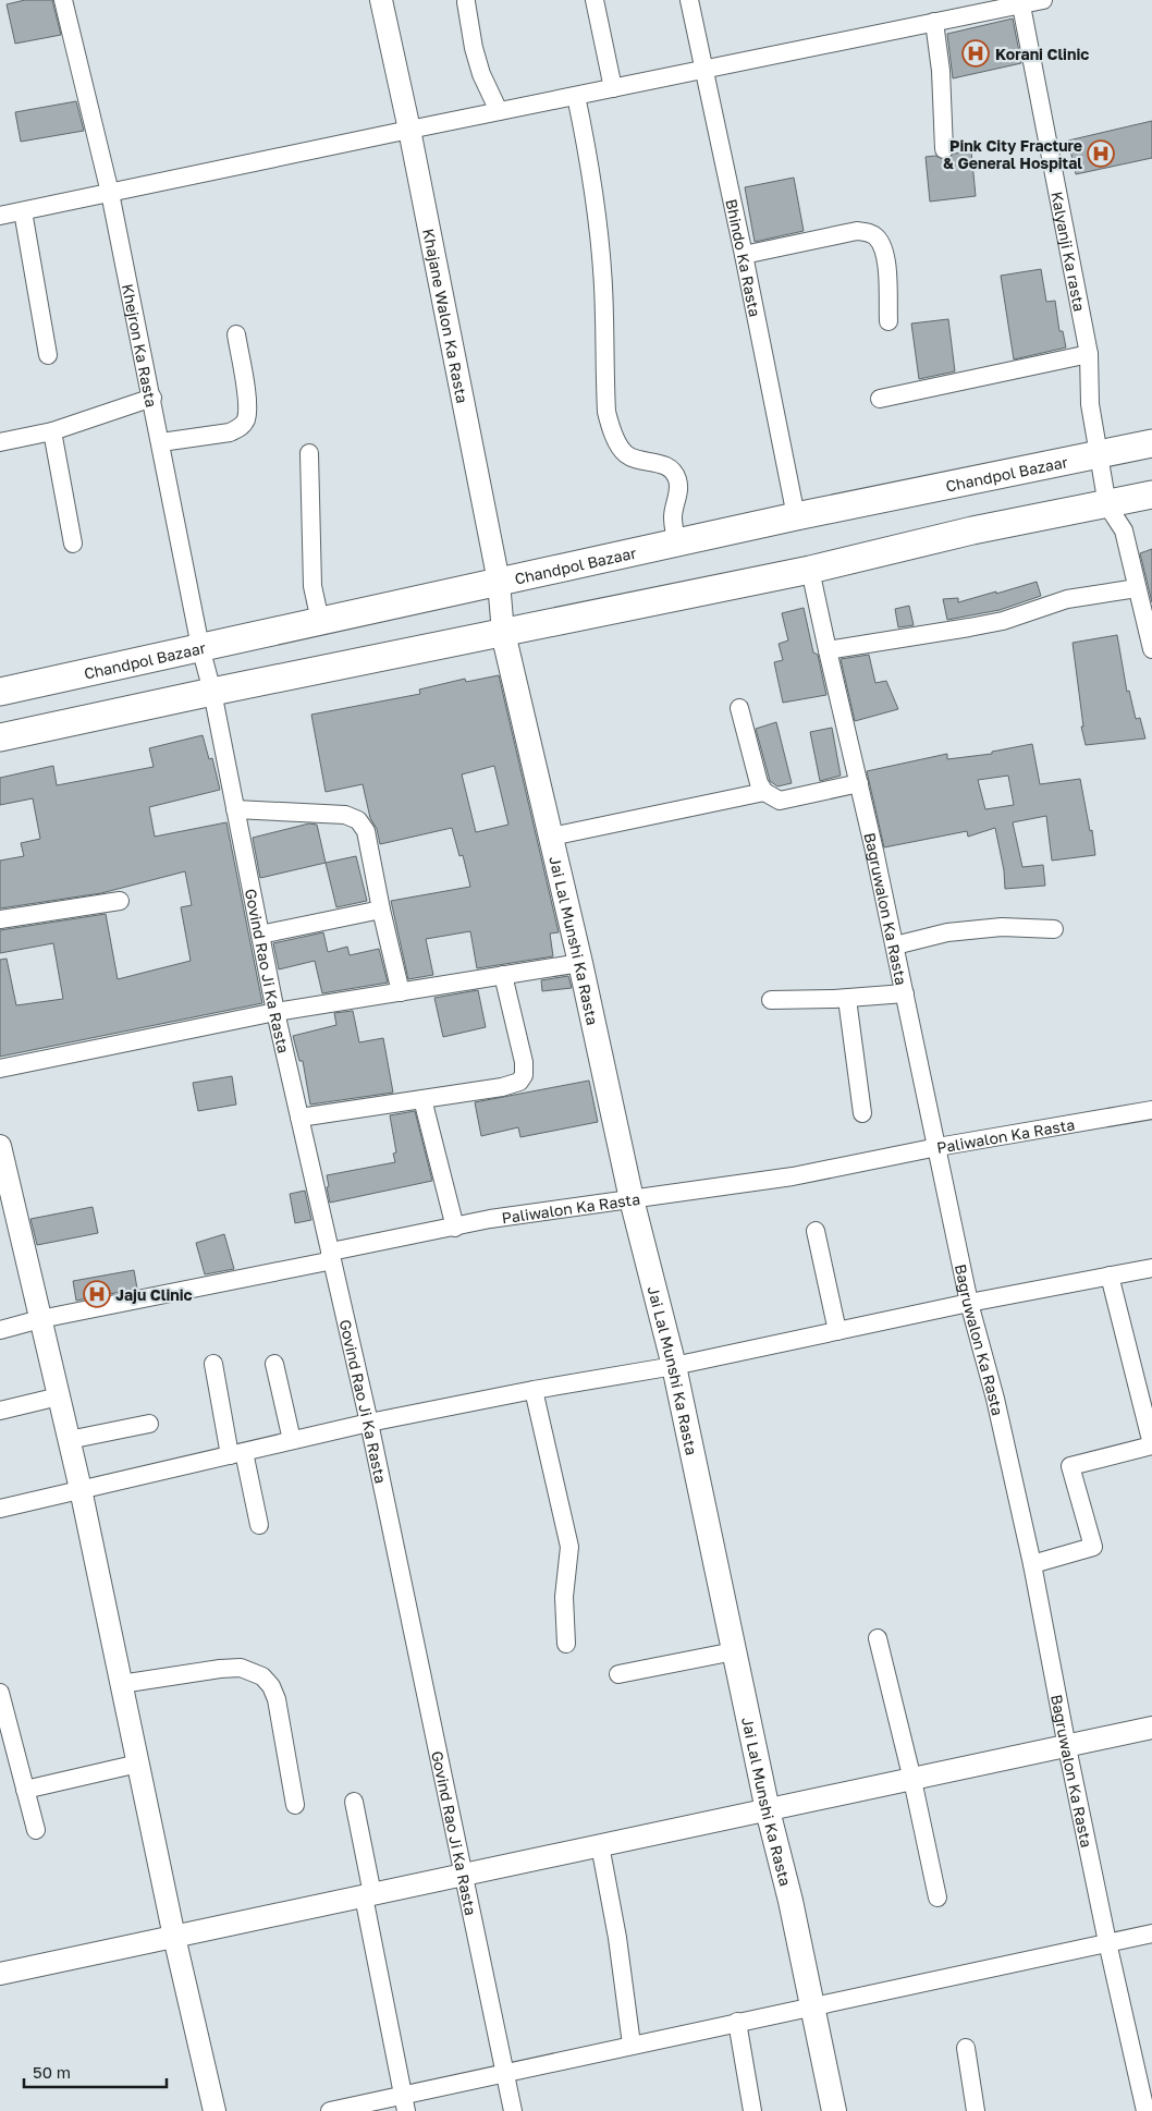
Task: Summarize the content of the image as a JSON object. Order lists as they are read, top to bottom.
{
  "streets": {
    "main road": ["Chandpol Bazaar", "Jai Lal Munshi Ka Rasta"],
    "street": [
      "Kalyanji Ka rasta",
      "Bhindo Ka Rasta",
      "Khajane Walon Ka Rasta",
      "Khejron Ka Rasta",
      "Bagruwalon Ka Rasta",
      "Govind Rao Ji Ka Rasta",
      "Paliwalon Ka Rasta"
    ]
  },
  "crossings": [
    ["Kalyanji Ka rasta", "Chandpol Bazaar"],
    ["Bhindo Ka Rasta", "Chandpol Bazaar"],
    ["Khajane Walon Ka Rasta", "Chandpol Bazaar"],
    ["Khajane Walon Ka Rasta", "Jai Lal Munshi Ka Rasta"],
    ["Khejron Ka Rasta", "Chandpol Bazaar"],
    ["Khejron Ka Rasta", "Govind Rao Ji Ka Rasta"],
    ["Bagruwalon Ka Rasta", "Paliwalon Ka Rasta"],
    ["Jai Lal Munshi Ka Rasta", "Paliwalon Ka Rasta"],
    ["Govind Rao Ji Ka Rasta", "Paliwalon Ka Rasta"]
  ],
  "places": {
    "hospital": ["Korani Clinic", "Pink City Fracture & General Hospital", "Jaju Clinic"]
  },
  "scale_bar": "50 m"
}
